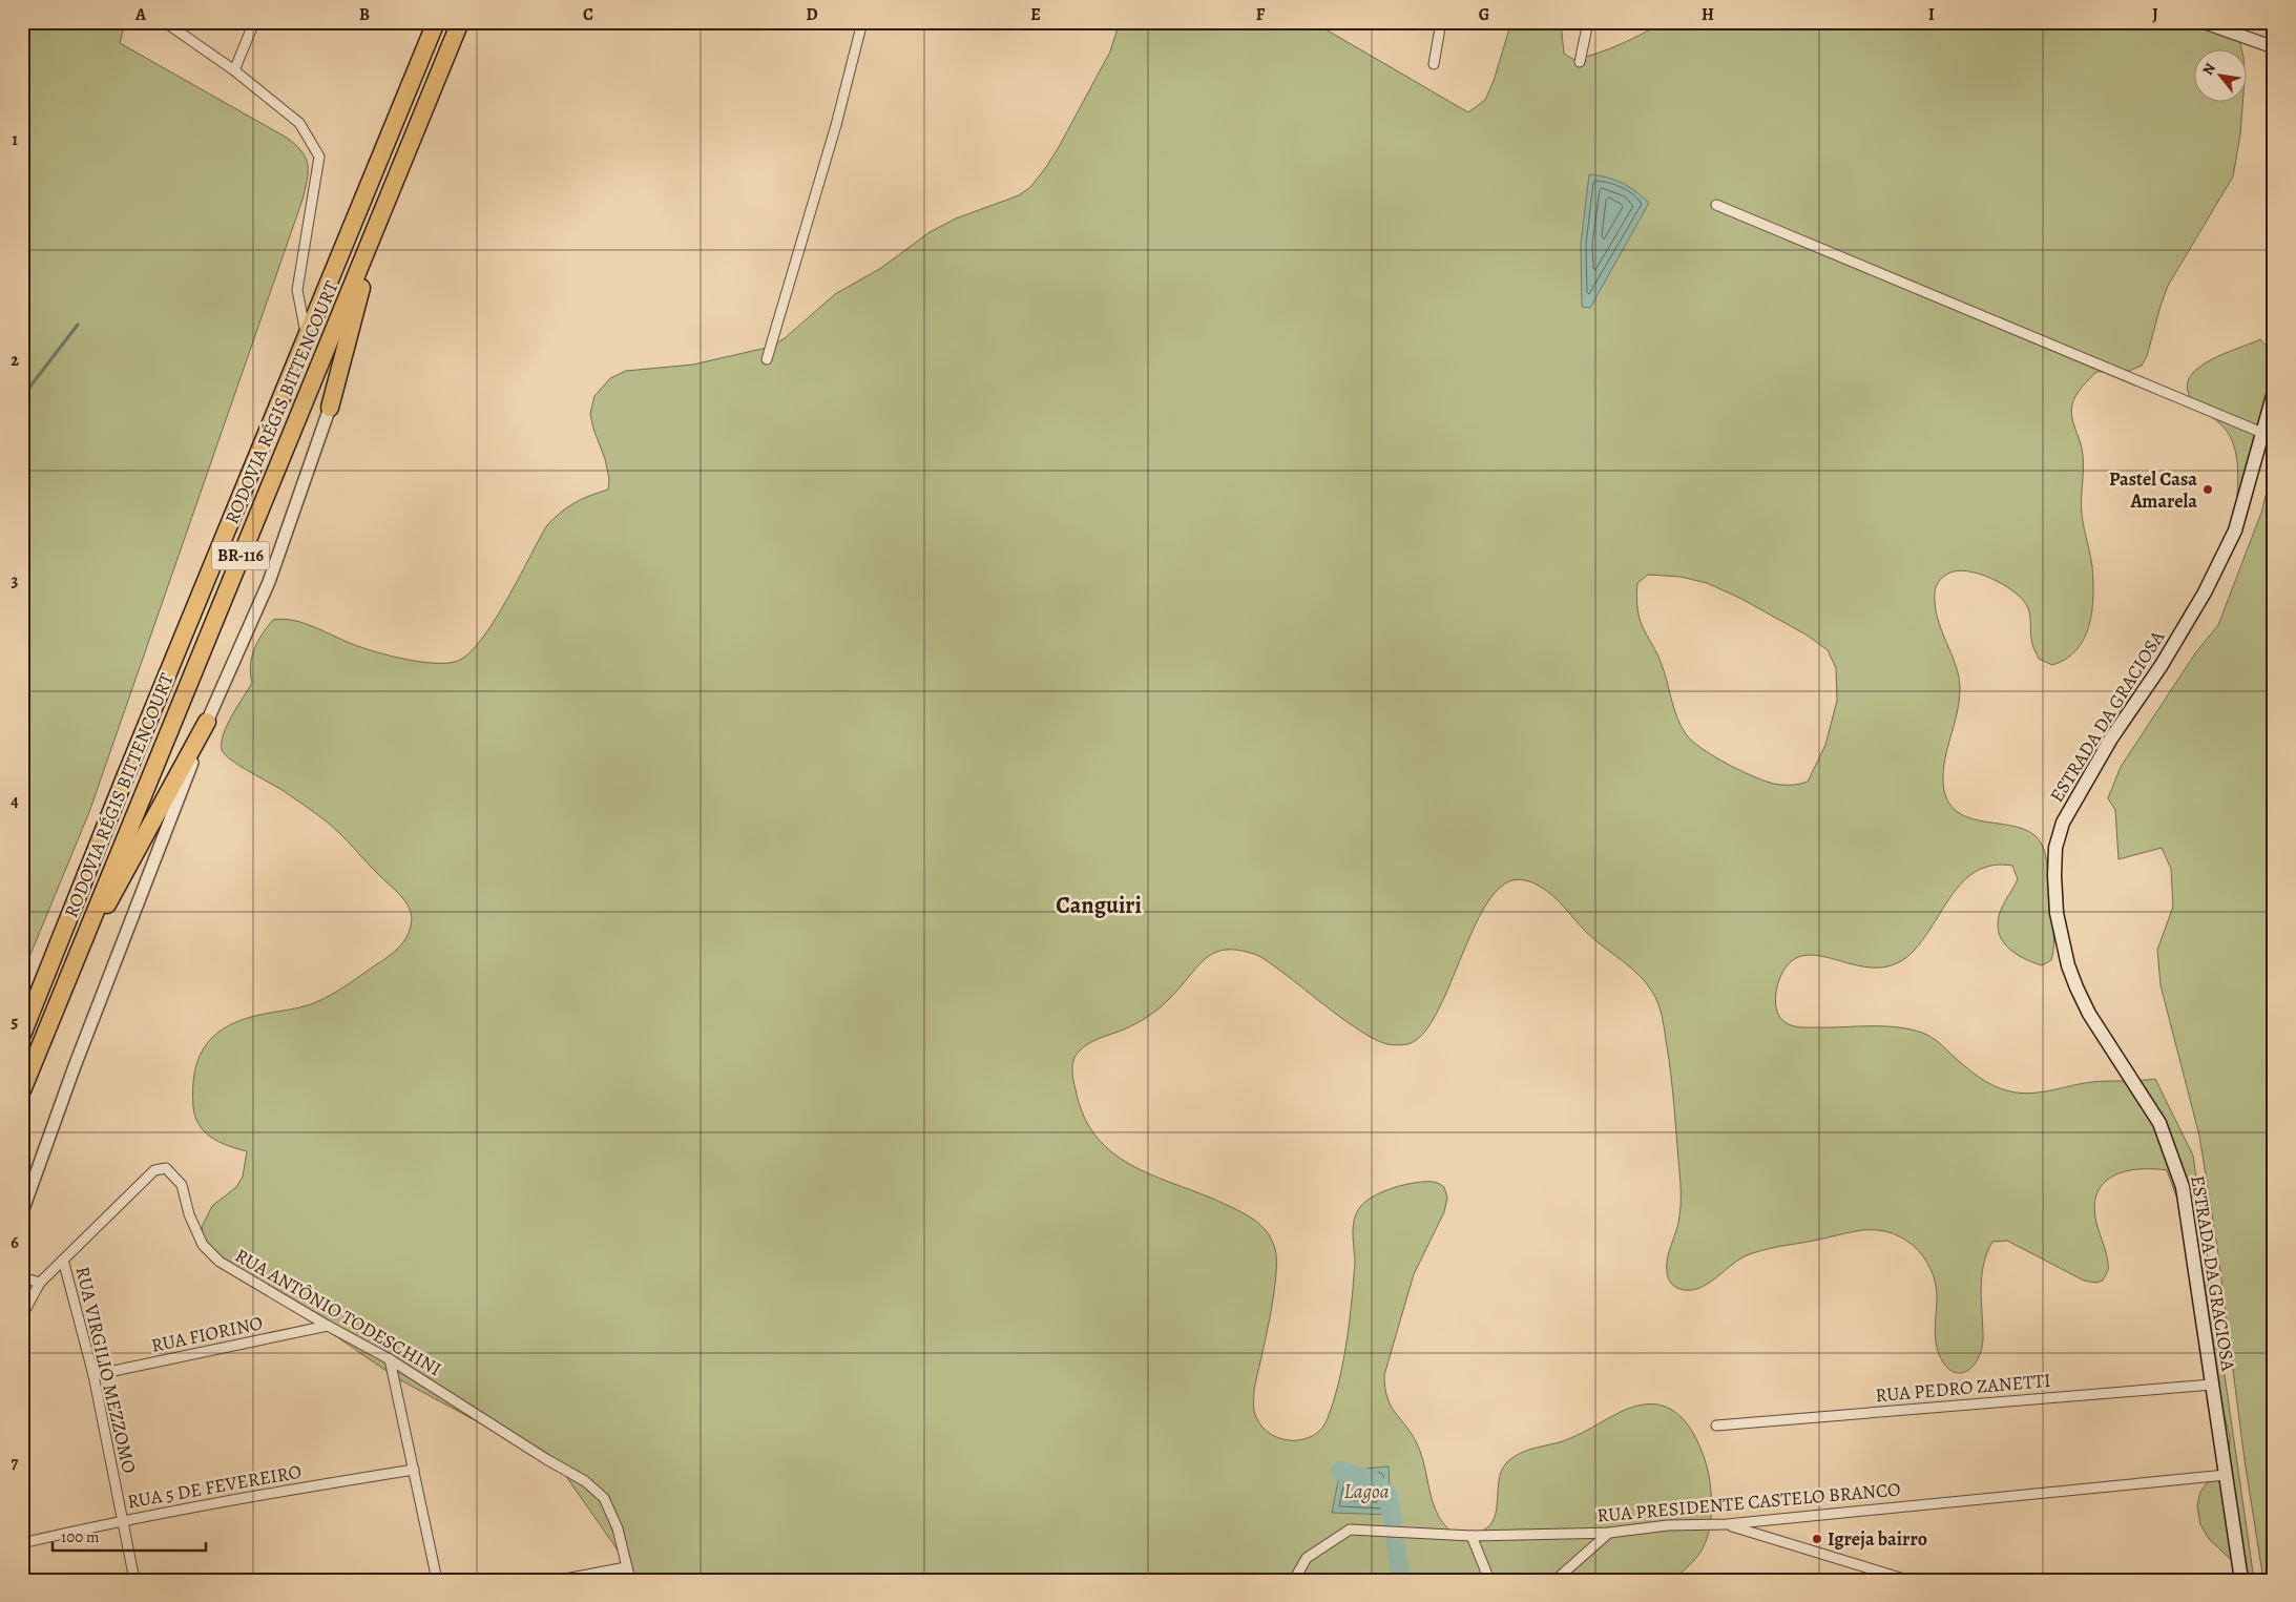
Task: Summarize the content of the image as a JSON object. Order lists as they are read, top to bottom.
{
  "streets": {
    "highway": ["RODOVIA RÉGIS BITTENCOURT", "BR-116"],
    "main road": ["ESTRADA DA GRACIOSA"],
    "street": [
      "RUA ANTÔNIO TODESCHINI",
      "RUA FIORINO",
      "RUA VIRGILIO MEZZOMO",
      "RUA PEDRO ZANETTI",
      "RUA 5 DE FEVEREIRO",
      "RUA PRESIDENTE CASTELO BRANCO"
    ]
  },
  "crossings": [
    ["ESTRADA DA GRACIOSA", "RUA PEDRO ZANETTI"],
    ["ESTRADA DA GRACIOSA", "RUA PRESIDENTE CASTELO BRANCO"],
    ["RUA ANTÔNIO TODESCHINI", "RUA FIORINO"],
    ["RUA ANTÔNIO TODESCHINI", "RUA VIRGILIO MEZZOMO"],
    ["RUA FIORINO", "RUA VIRGILIO MEZZOMO"],
    ["RUA VIRGILIO MEZZOMO", "RUA 5 DE FEVEREIRO"]
  ],
  "districts": ["Canguiri"],
  "water": ["Lagoa"],
  "places": ["Pastel Casa Amarela", "Igreja bairro"],
  "scale_bar": "100 m",
  "north": "top left",
  "grid": {
    "columns": [
      "A",
      "B",
      "C",
      "D",
      "E",
      "F",
      "G",
      "H",
      "I",
      "J"
    ],
    "rows": [
      "1",
      "2",
      "3",
      "4",
      "5",
      "6",
      "7"
    ]
  }
}
